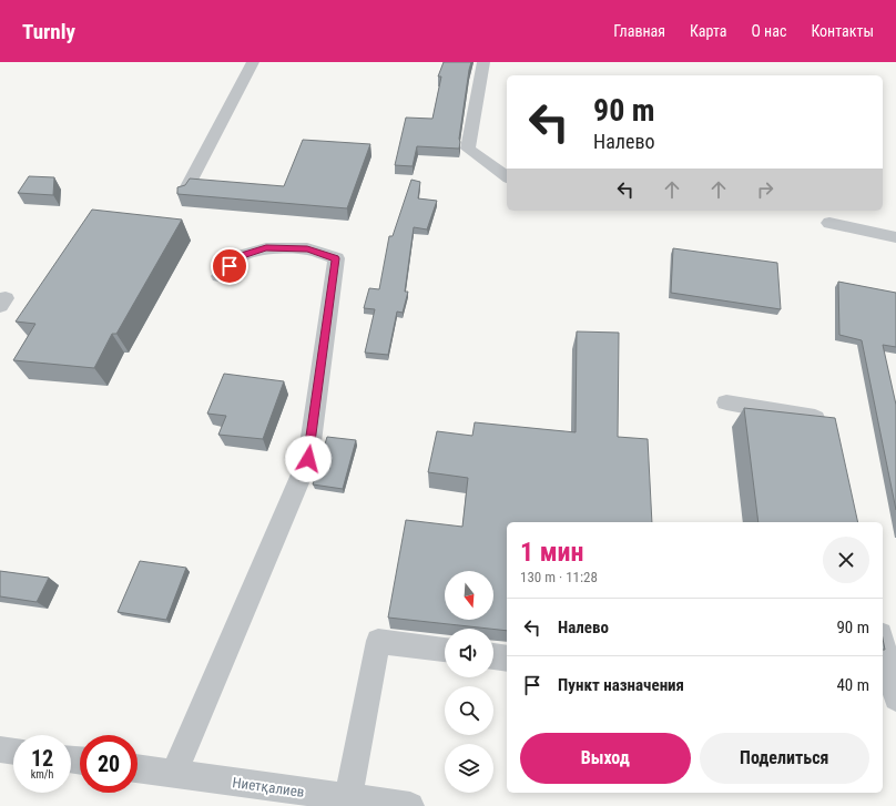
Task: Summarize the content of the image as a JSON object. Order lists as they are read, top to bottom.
{
  "streets": {
    "street": ["Ниетқалиев"]
  },
  "north": "bottom",
  "page": {
    "header": "Turnly",
    "nav": [
      "Главная",
      "Карта",
      "О нас",
      "Контакты"
    ],
    "turn": ["90 m", "Налево"],
    "heading": ["1 мин", "130 m · 11:28"],
    "list": [
      {
        "name": "Налево",
        "value": "90 m"
      },
      {
        "name": "Пункт назначения",
        "value": "40 m"
      }
    ],
    "buttons": ["Выход", "Поделиться"],
    "speed": "12 km/h",
    "limit": "20"
  }
}
